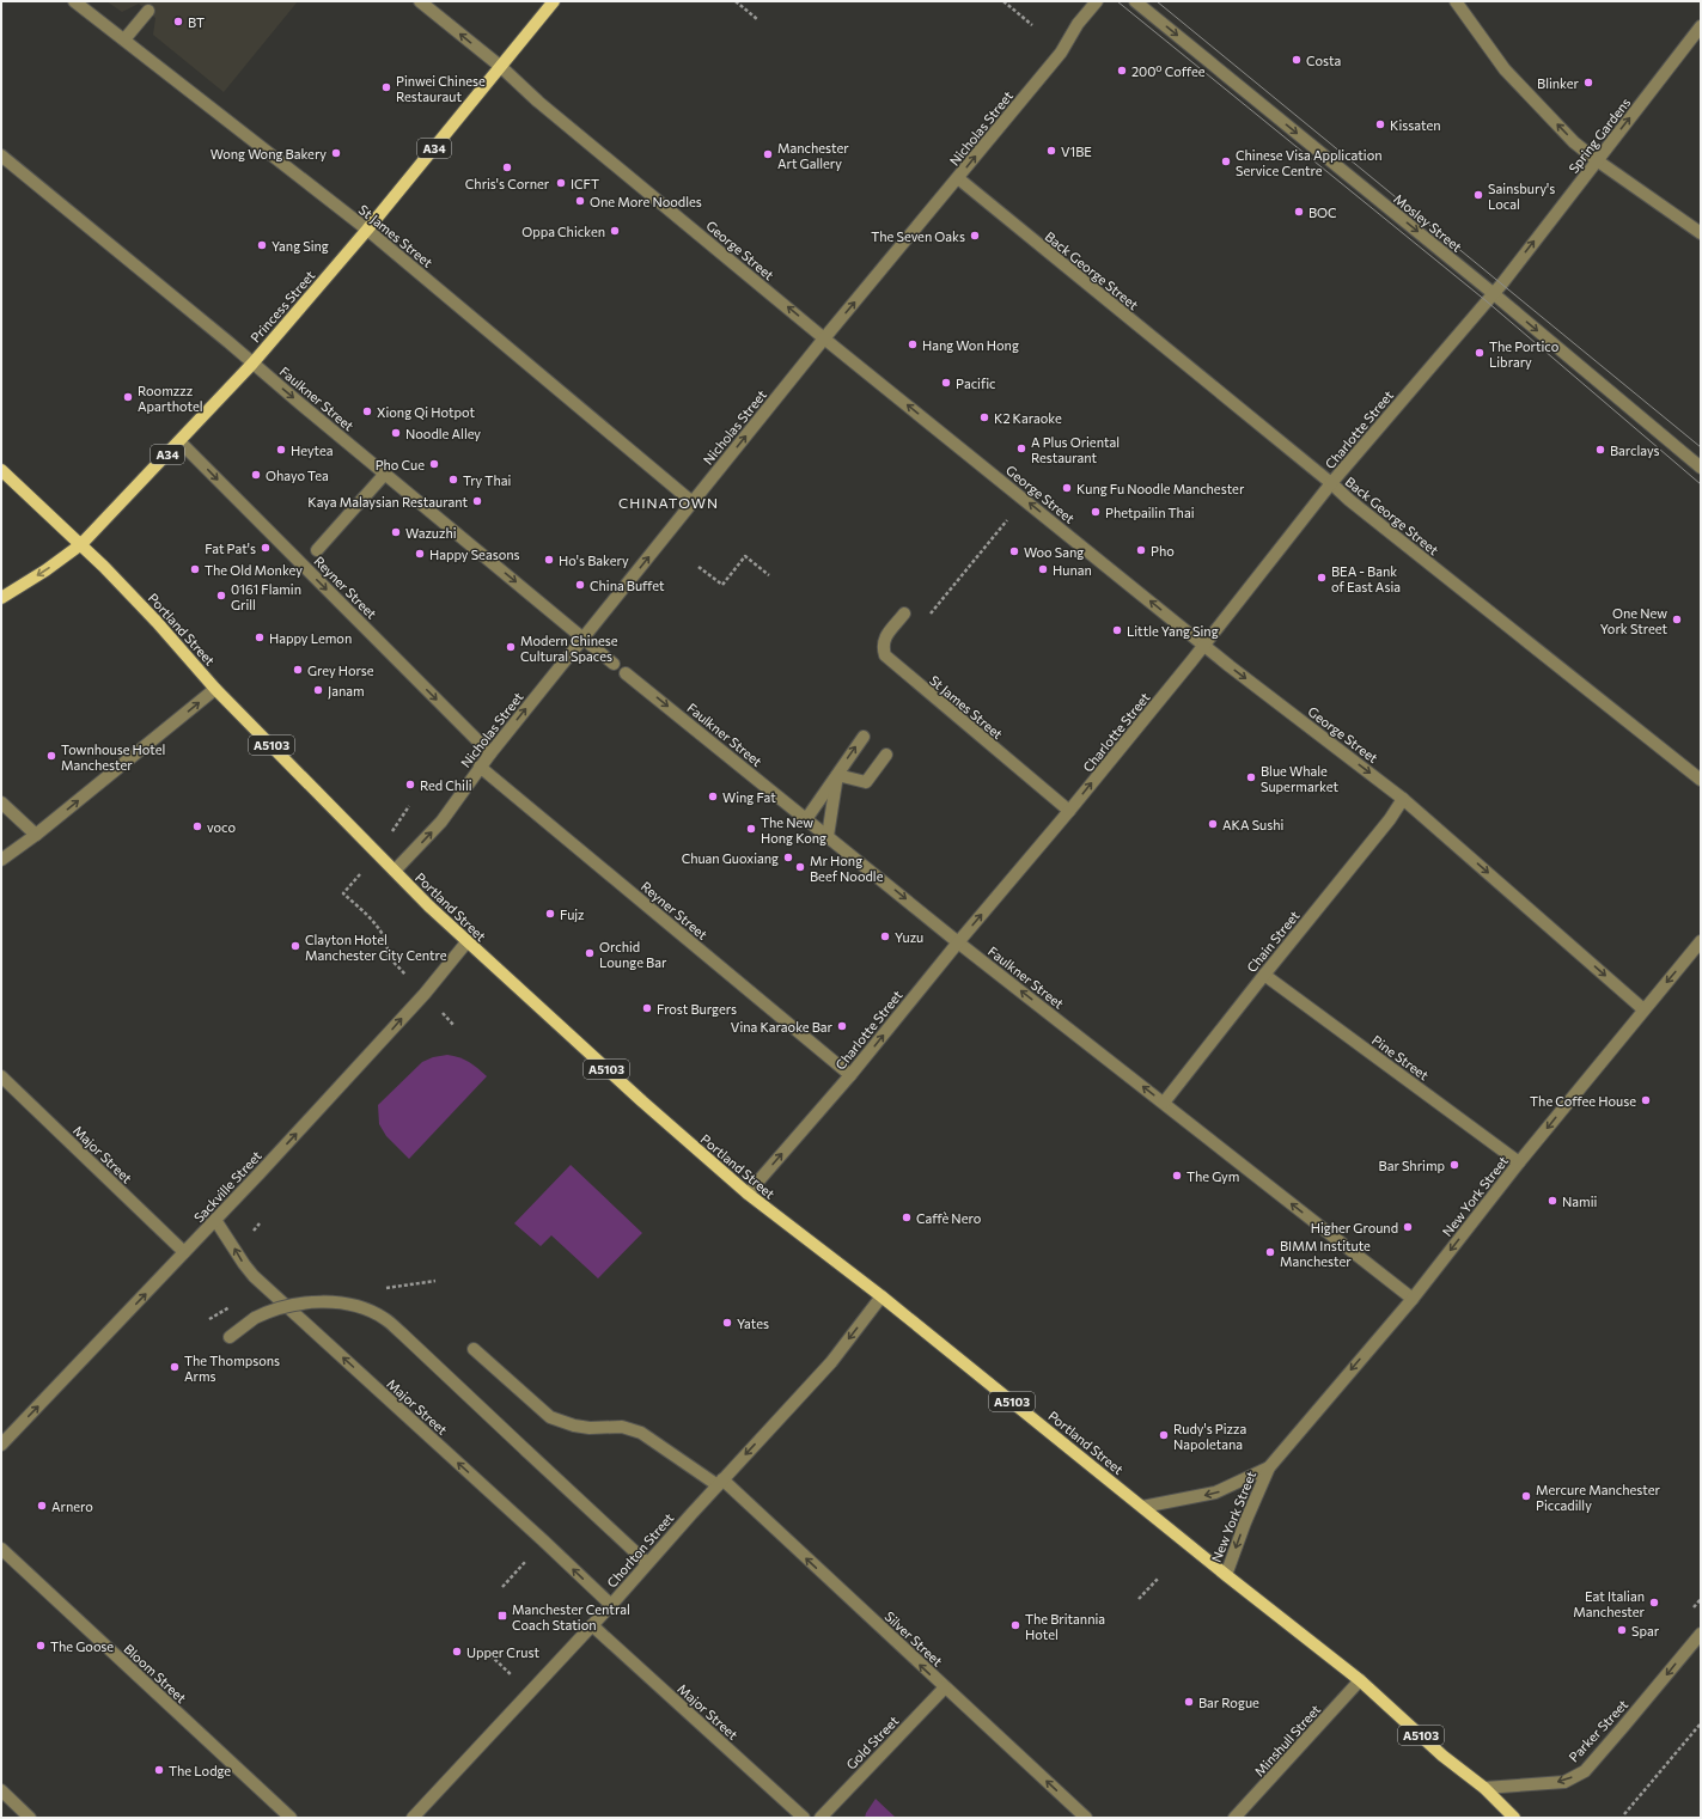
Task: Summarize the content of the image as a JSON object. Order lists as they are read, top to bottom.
{
  "streets": {
    "main road": [
      "A34",
      "Princess Street",
      "Portland Street",
      "A5103"
    ],
    "street": [
      "Nicholas Street",
      "Spring Gardens",
      "Mosley Street",
      "St James Street",
      "George Street",
      "Back George Street",
      "Faulkner Street",
      "Charlotte Street",
      "Reyner Street",
      "Chain Street",
      "Pine Street",
      "Major Street",
      "Sackville Street",
      "New York Street",
      "Chorlton Street",
      "Silver Street",
      "Bloom Street",
      "Parker Street",
      "Minshull Street",
      "Gold Street"
    ]
  },
  "crossings": [
    ["Nicholas Street", "St James Street"],
    ["Nicholas Street", "George Street"],
    ["Nicholas Street", "Back George Street"],
    ["Nicholas Street", "Faulkner Street"],
    ["Nicholas Street", "Reyner Street"],
    ["Nicholas Street", "Portland Street"],
    ["Spring Gardens", "Charlotte Street"],
    ["Mosley Street", "Charlotte Street"],
    ["St James Street", "Princess Street"],
    ["St James Street", "Charlotte Street"],
    ["George Street", "Princess Street"],
    ["George Street", "Charlotte Street"],
    ["George Street", "Chain Street"],
    ["George Street", "New York Street"],
    ["Back George Street", "Charlotte Street"],
    ["Princess Street", "Faulkner Street"],
    ["Princess Street", "Reyner Street"],
    ["Princess Street", "Portland Street"],
    ["Faulkner Street", "Charlotte Street"],
    ["Faulkner Street", "Chain Street"],
    ["Faulkner Street", "New York Street"],
    ["Charlotte Street", "Reyner Street"],
    ["Charlotte Street", "Portland Street"],
    ["Portland Street", "Sackville Street"],
    ["Portland Street", "New York Street"],
    ["Portland Street", "Chorlton Street"],
    ["Portland Street", "Parker Street"],
    ["Portland Street", "Minshull Street"],
    ["Chain Street", "Pine Street"],
    ["Pine Street", "New York Street"],
    ["Major Street", "Sackville Street"],
    ["Major Street", "Chorlton Street"],
    ["Chorlton Street", "Silver Street"],
    ["Silver Street", "Gold Street"]
  ],
  "one_way": [
    "Nicholas Street",
    "Spring Gardens",
    "Mosley Street",
    "Charlotte Street",
    "Reyner Street",
    "Major Street",
    "Sackville Street",
    "New York Street",
    "Chorlton Street",
    "Silver Street",
    "Parker Street"
  ],
  "districts": ["CHINATOWN"],
  "places": {
    "other": [
      "BT",
      "Costa",
      "200° Coffee",
      "Blinker",
      "Pinwei Chinese Restauraut",
      "Kissaten",
      "V1BE",
      "Wong Wong Bakery",
      "Manchester Art Gallery",
      "Chinese Visa Application Service Centre",
      "Chris's Corner",
      "ICFT",
      "Sainsbury's Local",
      "One More Noodles",
      "BOC",
      "Oppa Chicken",
      "The Seven Oaks",
      "Yang Sing",
      "Hang Won Hong",
      "The Portico Library",
      "Pacific",
      "Roomzzz Aparthotel",
      "Xiong Qi Hotpot",
      "K2 Karaoke",
      "Noodle Alley",
      "A Plus Oriental Restaurant",
      "Heytea",
      "Barclays",
      "Pho Cue",
      "Ohayo Tea",
      "Try Thai",
      "Kung Fu Noodle Manchester",
      "Kaya Malaysian Restaurant",
      "Phetpailin Thai",
      "Wazuzhi",
      "Fat Pat's",
      "Pho",
      "Woo Sang",
      "Happy Seasons",
      "Ho's Bakery",
      "The Old Monkey",
      "Hunan",
      "BEA - Bank of East Asia",
      "China Buffet",
      "0161 Flamin Grill",
      "One New York Street",
      "Little Yang Sing",
      "Happy Lemon",
      "Modern Chinese Cultural Spaces",
      "Grey Horse",
      "Janam",
      "Townhouse Hotel Manchester",
      "Blue Whale Supermarket",
      "Red Chili",
      "Wing Fat",
      "AKA Sushi",
      "voco",
      "The New Hong Kong",
      "Chuan Guoxiang",
      "Mr Hong Beef Noodle",
      "Fujz",
      "Yuzu",
      "Clayton Hotel Manchester City Centre",
      "Orchid Lounge Bar",
      "Frost Burgers",
      "Vina Karaoke Bar",
      "The Coffee House",
      "Bar Shrimp",
      "The Gym",
      "Namii",
      "Caffè Nero",
      "Higher Ground",
      "BIMM Institute Manchester",
      "Yates",
      "The Thompsons Arms",
      "Rudy's Pizza Napoletana",
      "Mercure Manchester Piccadilly",
      "Arnero",
      "Eat Italian Manchester",
      "The Britannia Hotel",
      "Spar",
      "The Goose",
      "Upper Crust",
      "Bar Rogue",
      "The Lodge"
    ],
    "transit": ["Manchester Central Coach Station"]
  }
}
